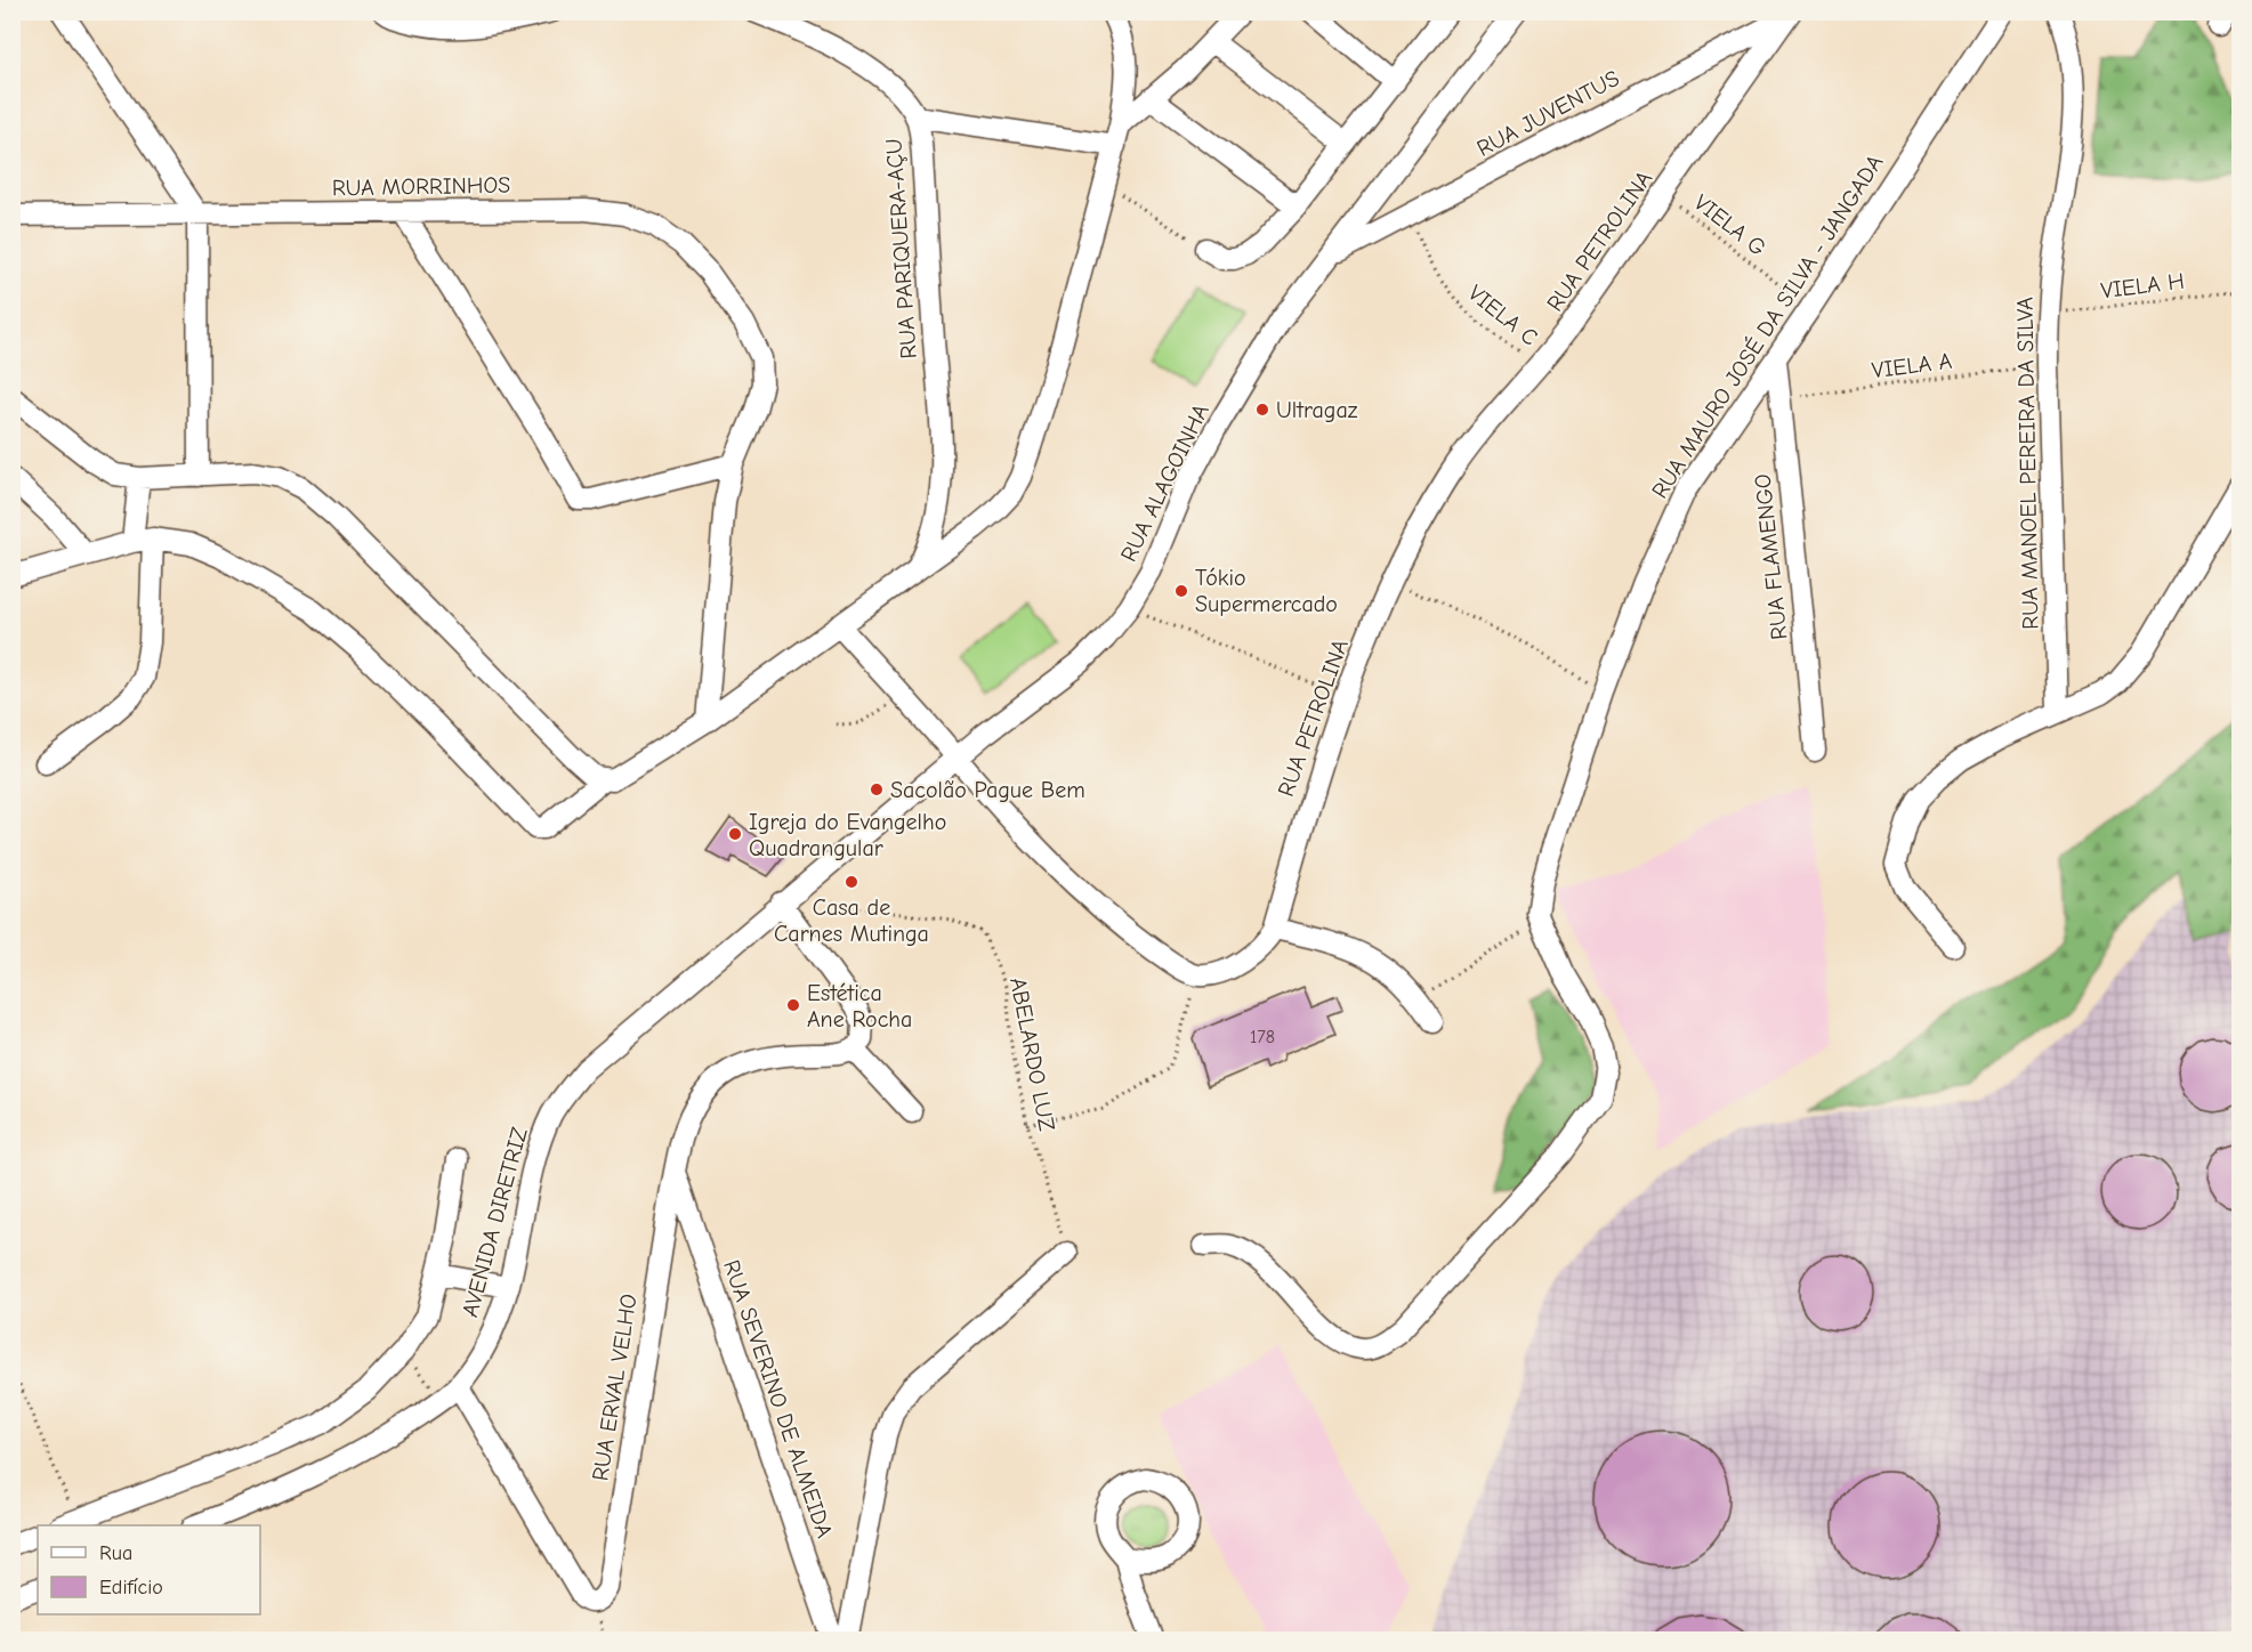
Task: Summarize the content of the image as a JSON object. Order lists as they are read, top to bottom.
{
  "streets": {
    "street": [
      "RUA JUVENTUS",
      "RUA MORRINHOS",
      "RUA PETROLINA",
      "RUA PARIQUERA-AÇU",
      "RUA MAURO JOSÉ DA SILVA - JANGADA",
      "RUA MANOEL PEREIRA DA SILVA",
      "RUA ALAGOINHA",
      "RUA FLAMENGO",
      "AVENIDA DIRETRIZ",
      "RUA ERVAL VELHO",
      "RUA SEVERINO DE ALMEIDA"
    ],
    "path": [
      "VIELA G",
      "VIELA H",
      "VIELA C",
      "VIELA A",
      "ABELARDO LUZ"
    ]
  },
  "crossings": [
    ["RUA JUVENTUS", "RUA PETROLINA"],
    ["RUA JUVENTUS", "VIELA C"],
    ["RUA JUVENTUS", "RUA ALAGOINHA"],
    ["VIELA G", "RUA PETROLINA"],
    ["VIELA G", "RUA MAURO JOSÉ DA SILVA - JANGADA"],
    ["RUA PETROLINA", "VIELA C"],
    ["VIELA H", "RUA MANOEL PEREIRA DA SILVA"],
    ["RUA MAURO JOSÉ DA SILVA - JANGADA", "RUA FLAMENGO"],
    ["VIELA A", "RUA MANOEL PEREIRA DA SILVA"],
    ["VIELA A", "RUA FLAMENGO"],
    ["RUA ALAGOINHA", "ABELARDO LUZ"],
    ["RUA ALAGOINHA", "AVENIDA DIRETRIZ"],
    ["ABELARDO LUZ", "AVENIDA DIRETRIZ"],
    ["AVENIDA DIRETRIZ", "RUA ERVAL VELHO"],
    ["RUA ERVAL VELHO", "RUA SEVERINO DE ALMEIDA"]
  ],
  "places": [
    "Ultragaz",
    "Tókio Supermercado",
    "Sacolão Pague Bem",
    "Igreja do Evangelho Quadrangular",
    "Casa de Carnes Mutinga",
    "Estética Ane Rocha"
  ],
  "house_numbers": ["178"],
  "legend": ["Rua", "Edifício"]
}
